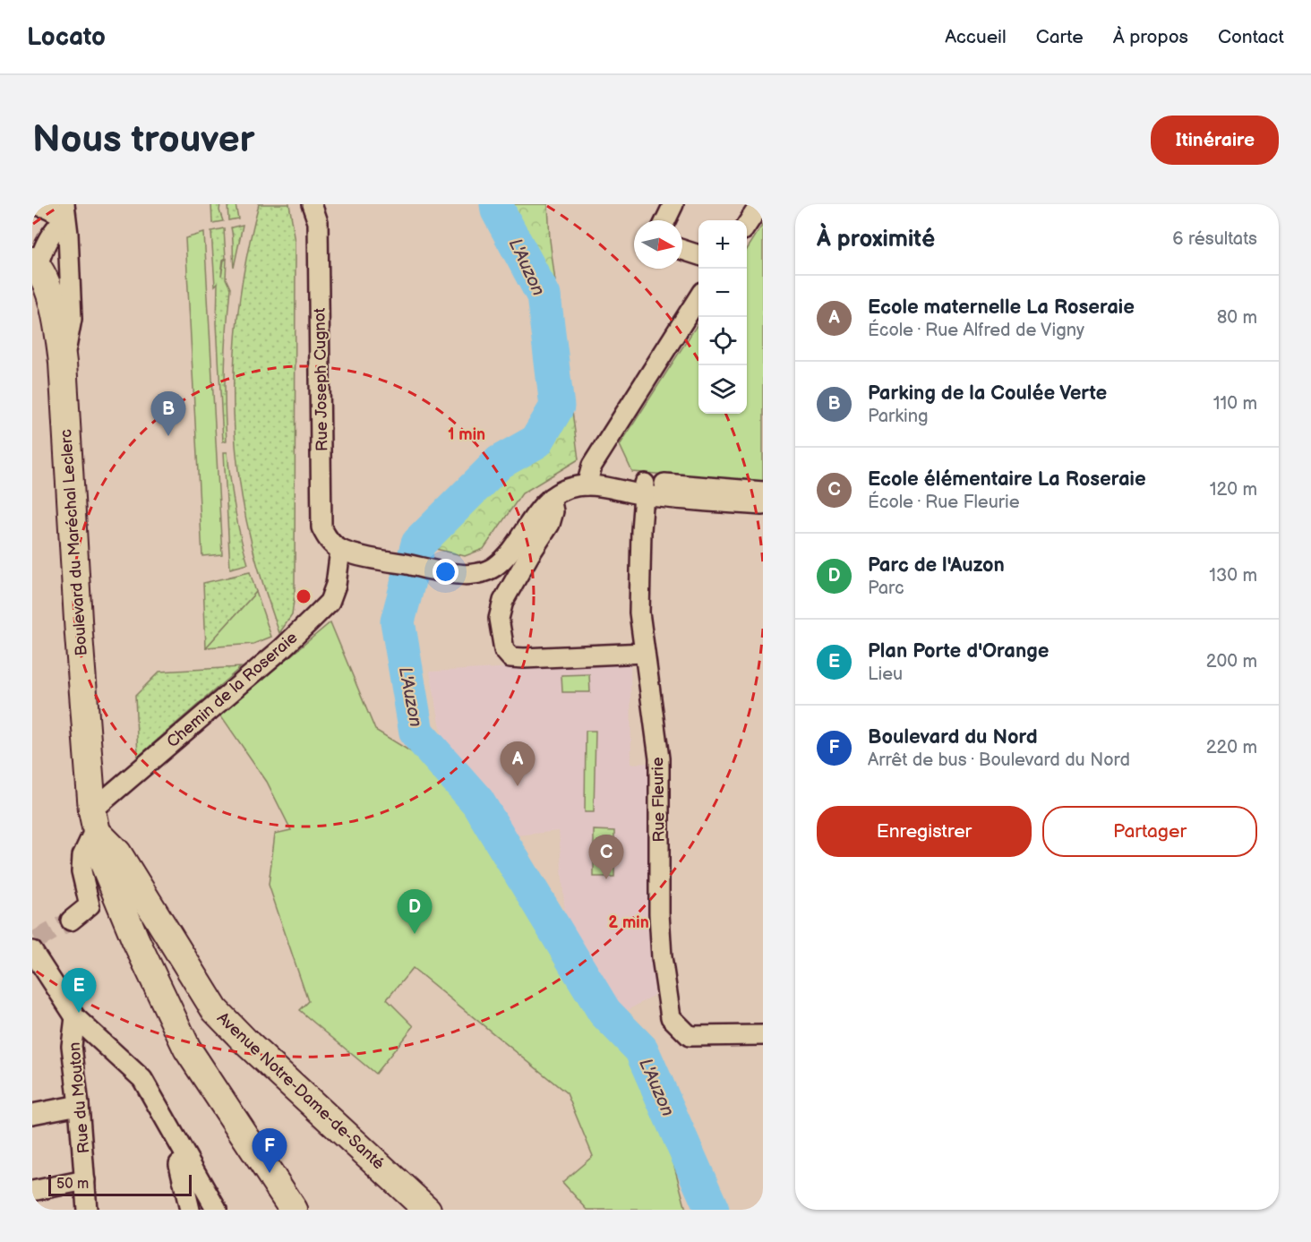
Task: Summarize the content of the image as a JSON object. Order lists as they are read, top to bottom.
{
  "streets": {
    "main road": ["Boulevard du Maréchal Leclerc", "Avenue Notre-Dame-de-Santé"],
    "street": [
      "Rue Joseph Cugnot",
      "Chemin de la Roseraie",
      "Rue Fleurie",
      "Rue du Mouton"
    ]
  },
  "crossings": [
    ["Rue Joseph Cugnot", "Chemin de la Roseraie"],
    ["Boulevard du Maréchal Leclerc", "Chemin de la Roseraie"],
    ["Boulevard du Maréchal Leclerc", "Avenue Notre-Dame-de-Santé"],
    ["Chemin de la Roseraie", "Avenue Notre-Dame-de-Santé"]
  ],
  "water": ["L'Auzon"],
  "scale_bar": "50 m",
  "north": "right",
  "page": {
    "header": "Locato",
    "nav": [
      "Accueil",
      "Carte",
      "À propos",
      "Contact"
    ],
    "buttons": [
      "Itinéraire",
      ["Enregistrer", "Partager"]
    ],
    "title": "Nous trouver",
    "heading": ["À proximité", "6 résultats"],
    "map_buttons": ["+", "−"],
    "list": [
      {
        "mark": "A",
        "name": "Ecole maternelle La Roseraie",
        "note": "École · Rue Alfred de Vigny",
        "value": "80 m"
      },
      {
        "mark": "B",
        "name": "Parking de la Coulée Verte",
        "note": "Parking",
        "value": "110 m"
      },
      {
        "mark": "C",
        "name": "Ecole élémentaire La Roseraie",
        "note": "École · Rue Fleurie",
        "value": "120 m"
      },
      {
        "mark": "D",
        "name": "Parc de l'Auzon",
        "note": "Parc",
        "value": "130 m"
      },
      {
        "mark": "E",
        "name": "Plan Porte d'Orange",
        "note": "Lieu",
        "value": "200 m"
      },
      {
        "mark": "F",
        "name": "Boulevard du Nord",
        "note": "Arrêt de bus · Boulevard du Nord",
        "value": "220 m"
      }
    ],
    "pins": [
      "B",
      "A",
      "C",
      "D",
      "E",
      "F"
    ],
    "scale": "50 m"
  },
  "rings": ["1 min", "2 min"]
}
